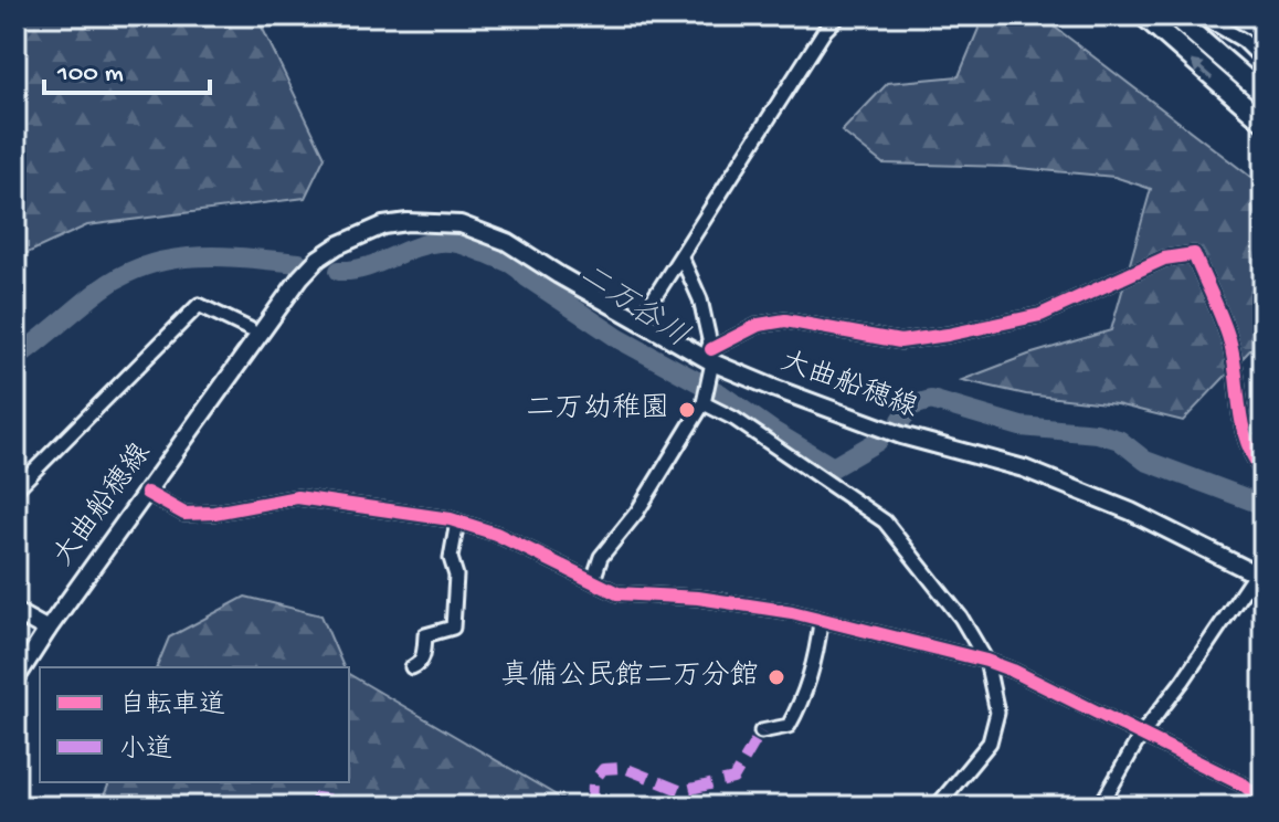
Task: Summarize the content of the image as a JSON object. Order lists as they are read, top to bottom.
{
  "streets": {
    "main road": ["大曲船穂線"]
  },
  "water": ["二万谷川"],
  "places": ["二万幼稚園", "真備公民館二万分館"],
  "legend": ["自転車道", "小道"],
  "scale_bar": "100 m"
}
